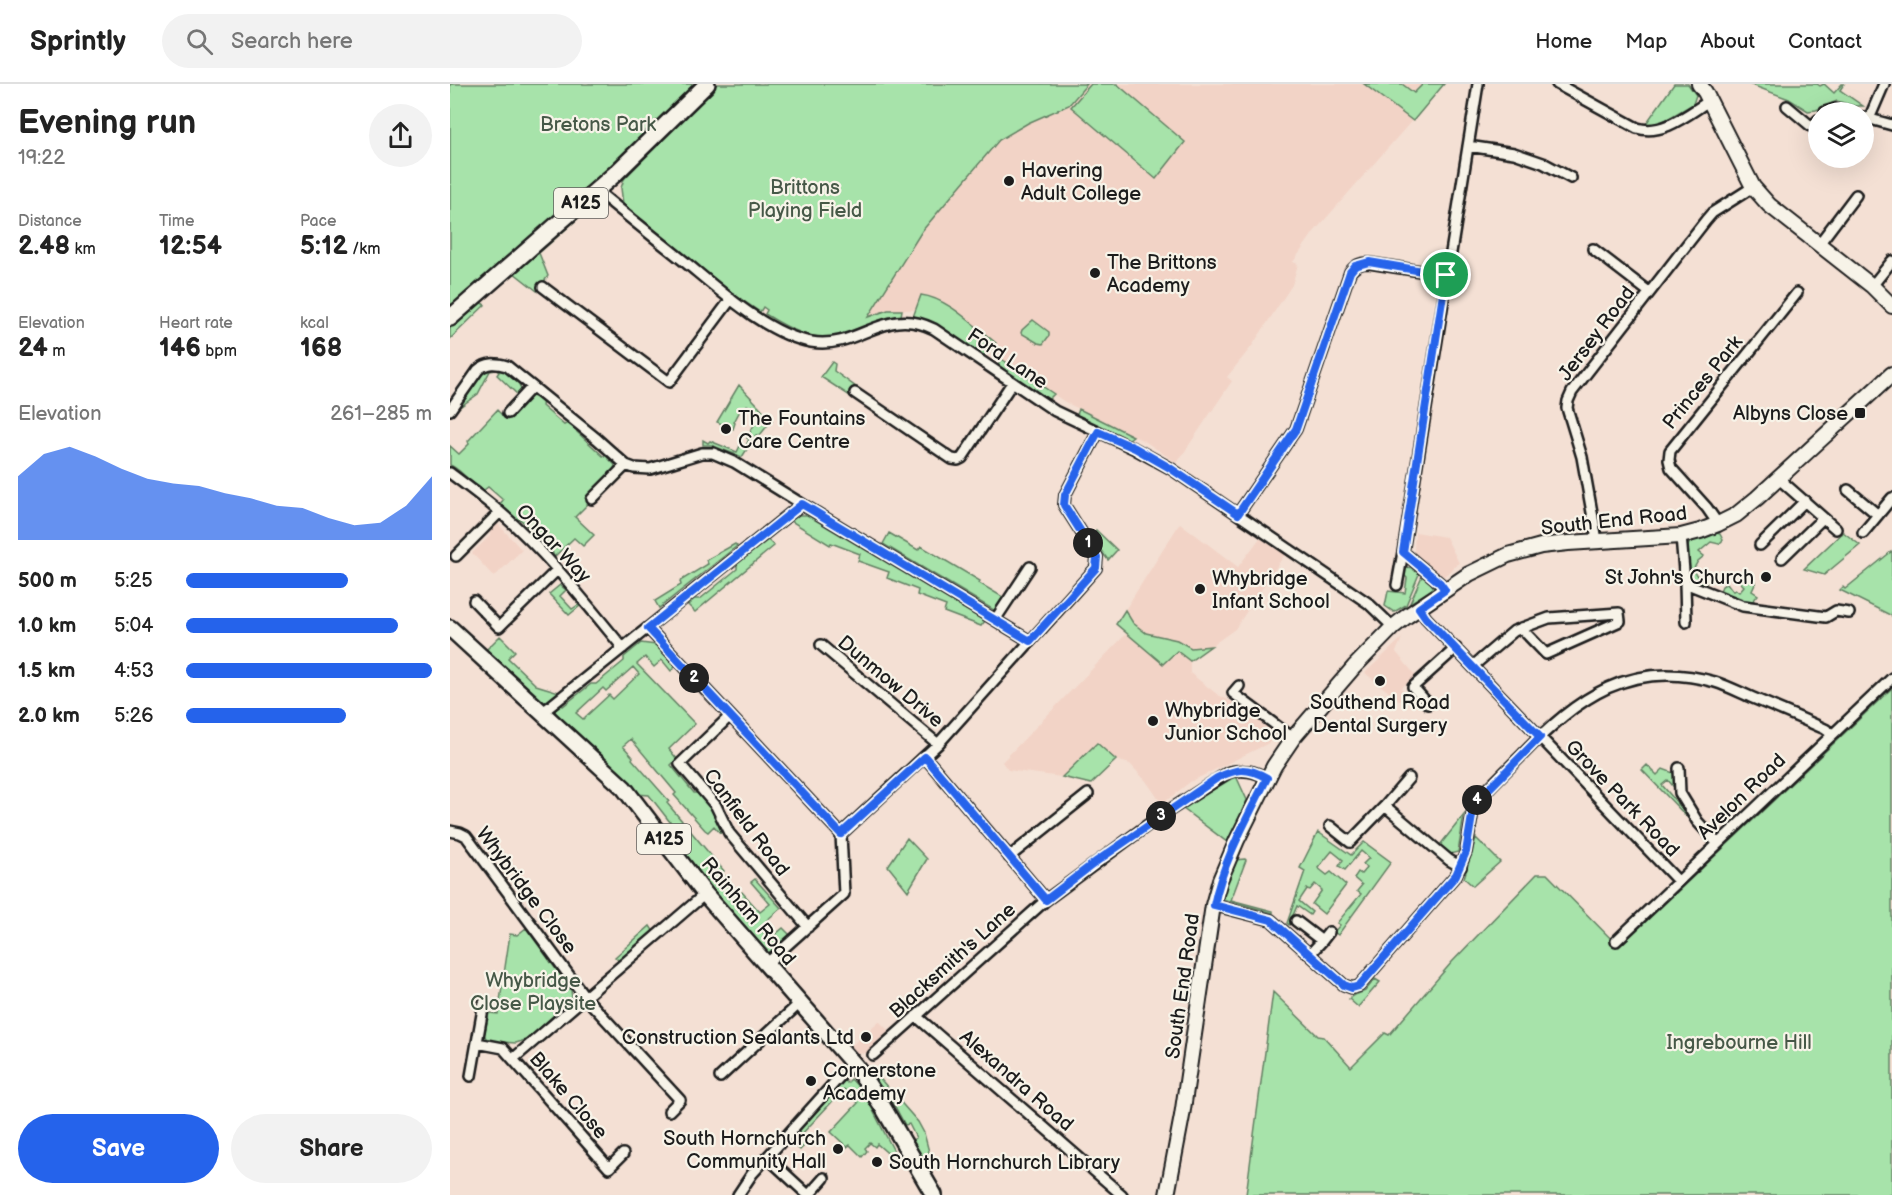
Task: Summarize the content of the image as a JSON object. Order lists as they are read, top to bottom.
{
  "streets": {
    "main road": ["A125", "Rainham Road"],
    "street": [
      "Jersey Road",
      "Ford Lane",
      "Princes Park",
      "South End Road",
      "Ongar Way",
      "Dunmow Drive",
      "Avelon Road",
      "Grove Park Road",
      "Canfield Road",
      "Whybridge Close",
      "Blacksmith's Lane",
      "Alexandra Road",
      "Blake Close"
    ]
  },
  "crossings": [
    ["A125", "Ford Lane"],
    ["Jersey Road", "South End Road"],
    ["Ford Lane", "South End Road"],
    ["Princes Park", "South End Road"],
    ["South End Road", "Grove Park Road"],
    ["South End Road", "Blacksmith's Lane"],
    ["Avelon Road", "Grove Park Road"],
    ["Whybridge Close", "Blake Close"],
    ["Rainham Road", "Blake Close"],
    ["Blacksmith's Lane", "Alexandra Road"]
  ],
  "parks": [
    "Bretons Park",
    "Brittons Playing Field",
    "Whybridge Close Playsite",
    "Ingrebourne Hill"
  ],
  "places": {
    "other": [
      "Havering Adult College",
      "The Brittons Academy",
      "The Fountains Care Centre",
      "St John's Church",
      "Whybridge Infant School",
      "Southend Road Dental Surgery",
      "Whybridge Junior School",
      "Construction Sealants Ltd",
      "Cornerstone Academy",
      "South Hornchurch Community Hall",
      "South Hornchurch Library"
    ],
    "transit": ["Albyns Close"]
  },
  "page": {
    "header": "Sprintly",
    "search": "Search here",
    "nav": [
      "Home",
      "Map",
      "About",
      "Contact"
    ],
    "heading": ["Evening run", "19:22"],
    "stats": [
      ["Distance", "2.48 km"],
      ["Time", "12:54"],
      ["Pace", "5:12 /km"],
      ["Elevation", "24 m"],
      ["Heart rate", "146 bpm"],
      ["kcal", "168"]
    ],
    "chart": ["Elevation", "261–285 m"],
    "pins": [
      "1",
      "2",
      "4",
      "3"
    ],
    "list": [
      {
        "name": "500 m",
        "note": "5:25"
      },
      {
        "name": "1.0 km",
        "note": "5:04"
      },
      {
        "name": "1.5 km",
        "note": "4:53"
      },
      {
        "name": "2.0 km",
        "note": "5:26"
      }
    ],
    "buttons": ["Save", "Share"]
  }
}
